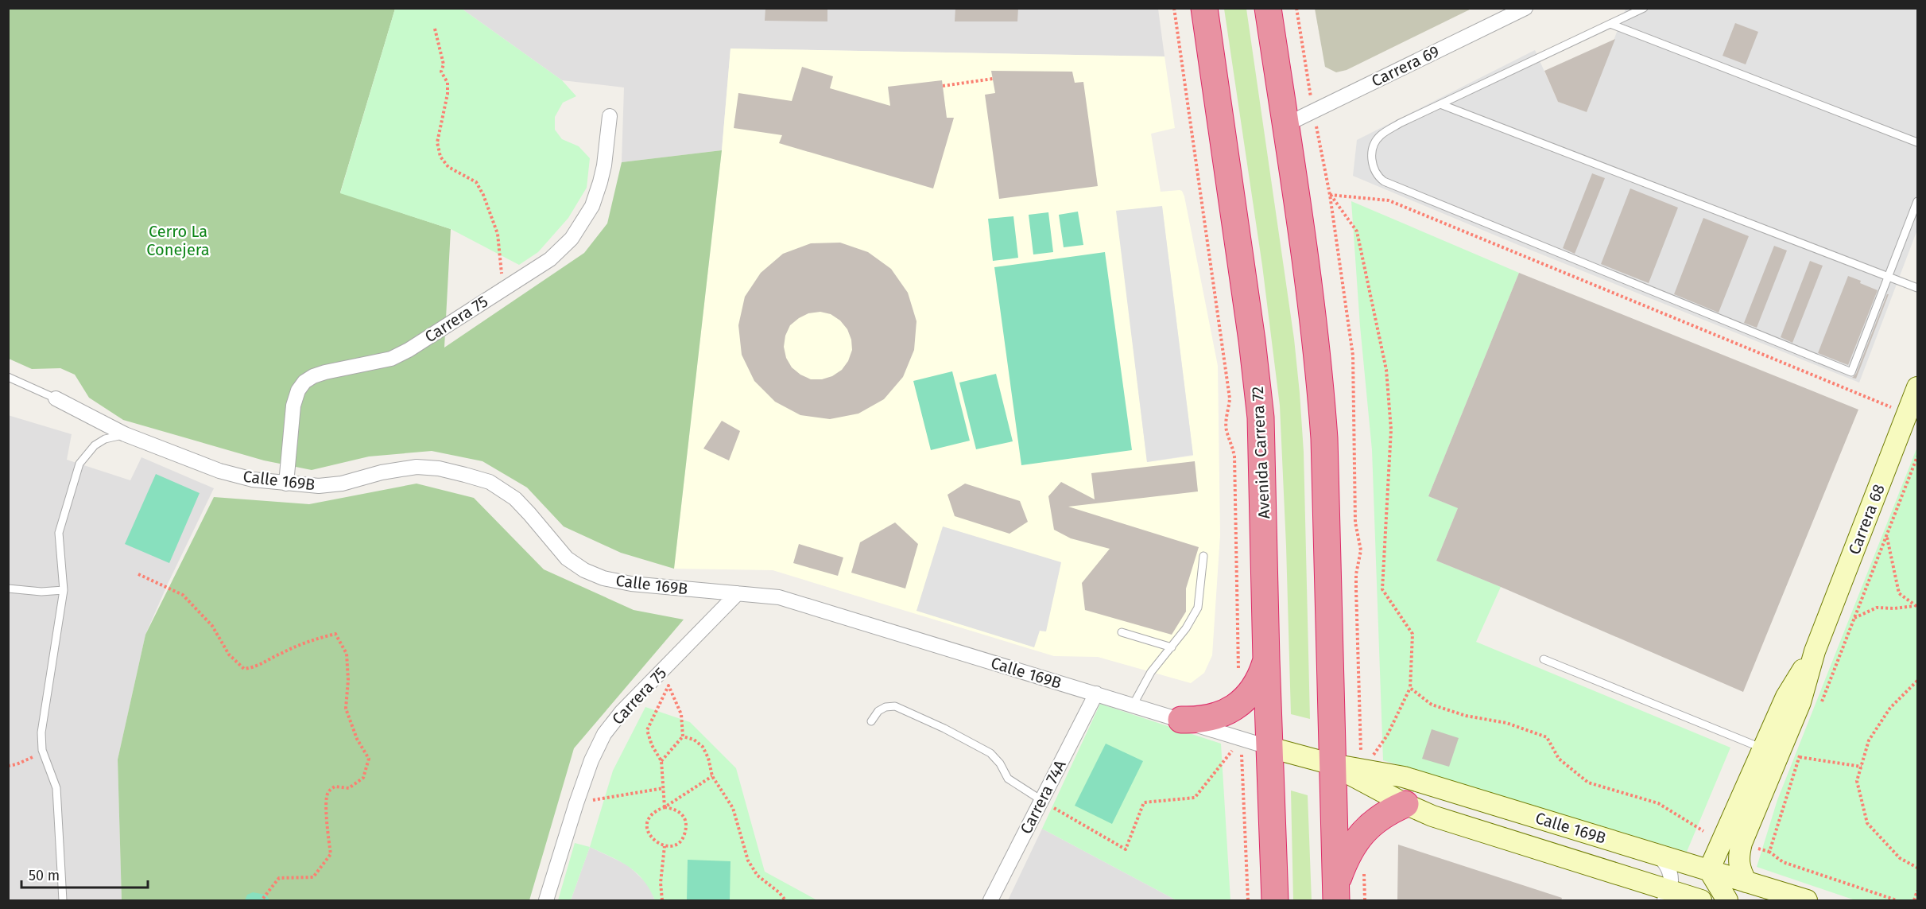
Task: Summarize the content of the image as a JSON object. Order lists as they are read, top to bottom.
{
  "streets": {
    "highway": ["Avenida Carrera 72"],
    "main road": ["Calle 169B", "Carrera 68"],
    "street": ["Carrera 69", "Carrera 75", "Carrera 74A"]
  },
  "crossings": [
    ["Carrera 75", "Calle 169B"],
    ["Avenida Carrera 72", "Calle 169B"],
    ["Calle 169B", "Carrera 68"],
    ["Calle 169B", "Carrera 74A"]
  ],
  "parks": ["Cerro La Conejera"],
  "scale_bar": "50 m"
}
